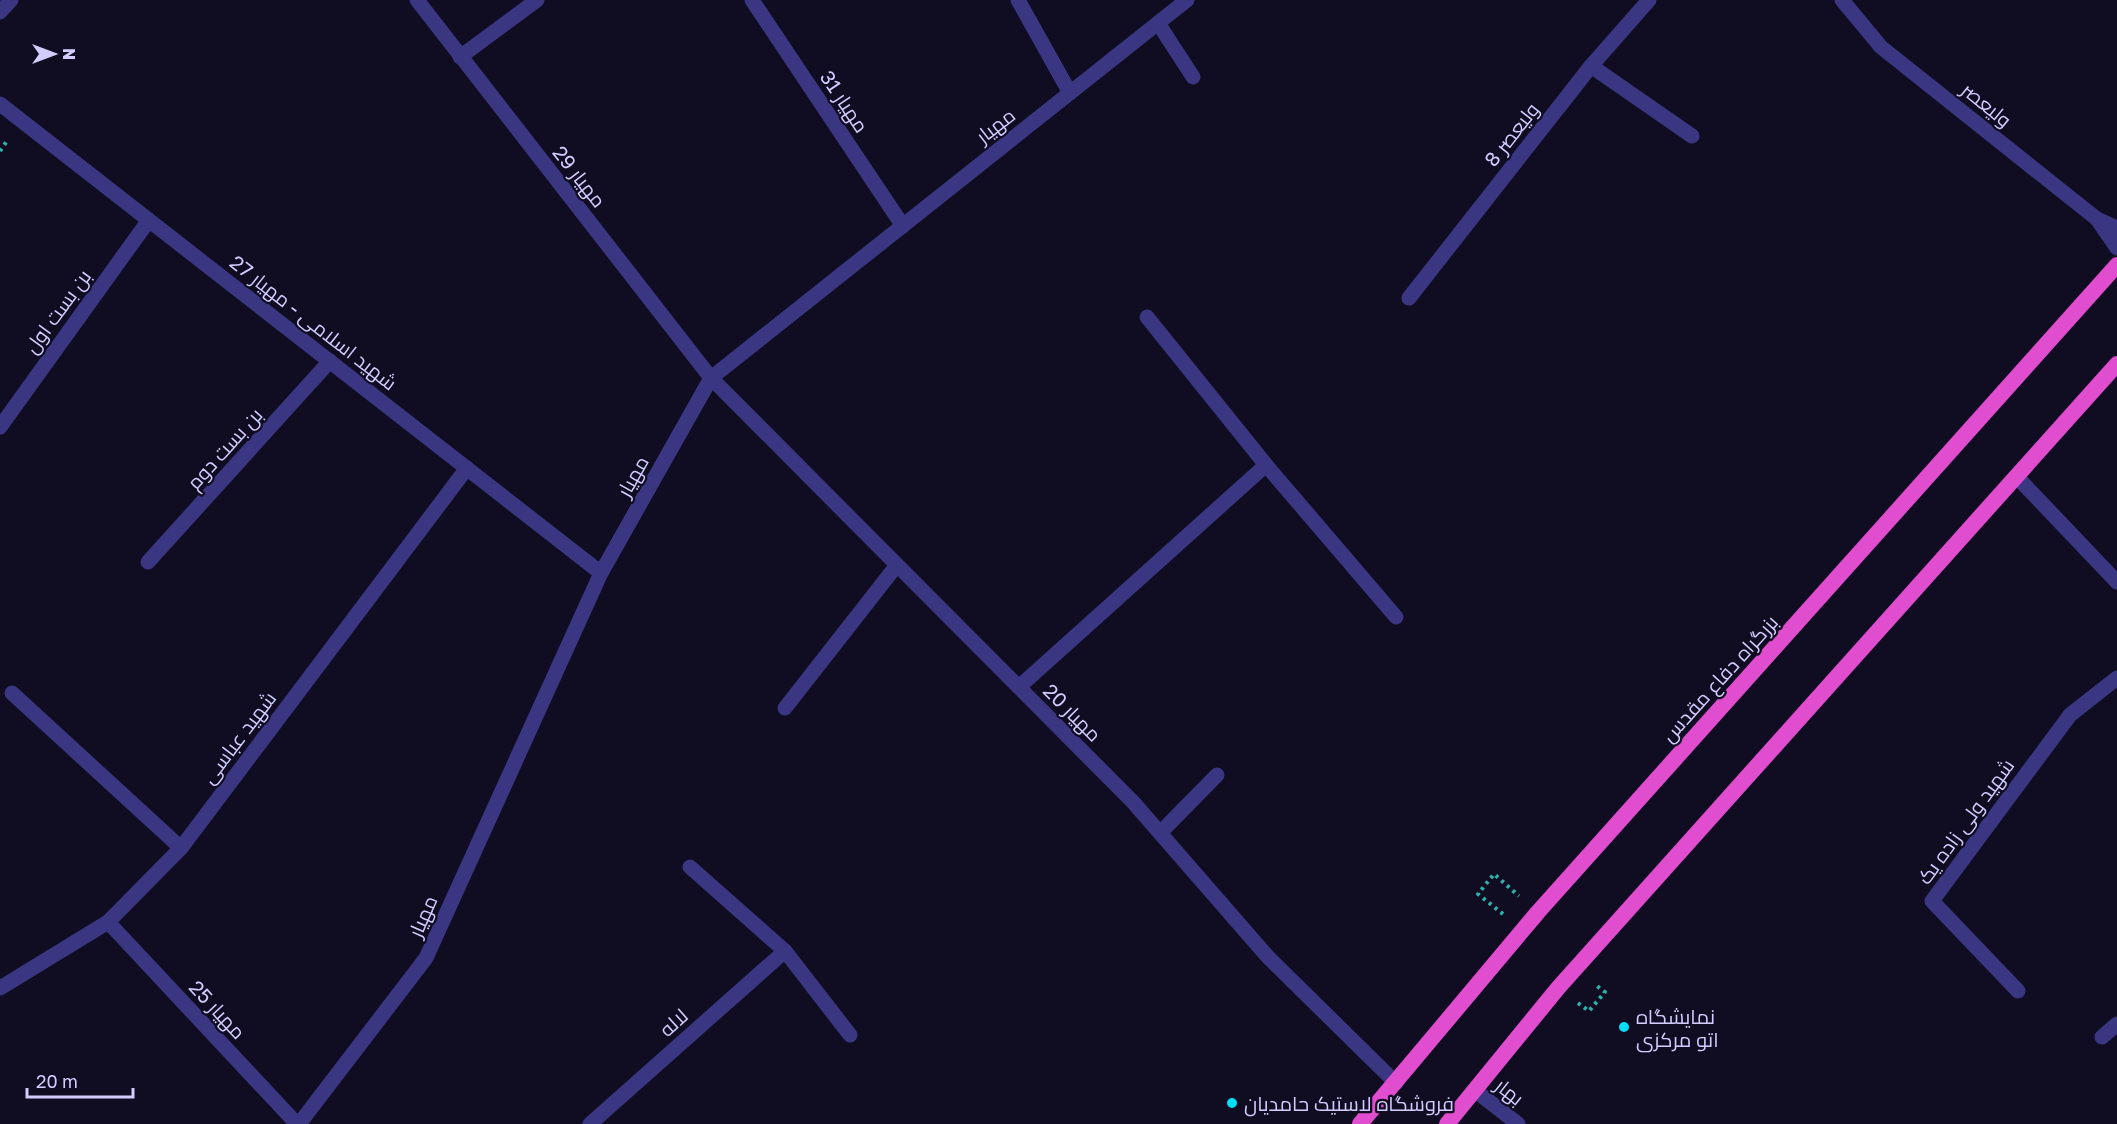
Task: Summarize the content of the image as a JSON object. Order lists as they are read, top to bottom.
{
  "streets": {
    "highway": ["بزرگراه دفاع مقدس"],
    "street": [
      "مهیار 31",
      "ولیعصر",
      "مهیار",
      "ولیعصر 8",
      "مهیار 29",
      "بن بست اول",
      "شهید اسلامی - مهیار 27",
      "بن بست دوم",
      "مهیار 20",
      "شهید عباسی",
      "شهید ولی زاده یک",
      "مهیار 25",
      "لاله",
      "بهار"
    ]
  },
  "crossings": [
    ["مهیار 31", "مهیار"],
    ["مهیار", "مهیار 29"],
    ["مهیار", "شهید اسلامی - مهیار 27"],
    ["مهیار", "مهیار 20"],
    ["مهیار", "مهیار 25"],
    ["مهیار 29", "مهیار 20"],
    ["بن بست اول", "شهید اسلامی - مهیار 27"],
    ["شهید اسلامی - مهیار 27", "بن بست دوم"],
    ["شهید اسلامی - مهیار 27", "شهید عباسی"],
    ["بزرگراه دفاع مقدس", "مهیار 20"],
    ["شهید عباسی", "مهیار 25"]
  ],
  "places": ["نمایشگاه اتو مرکزی", "فروشگاه لاستیک حامدیان"],
  "scale_bar": "20 m",
  "north": "right"
}
